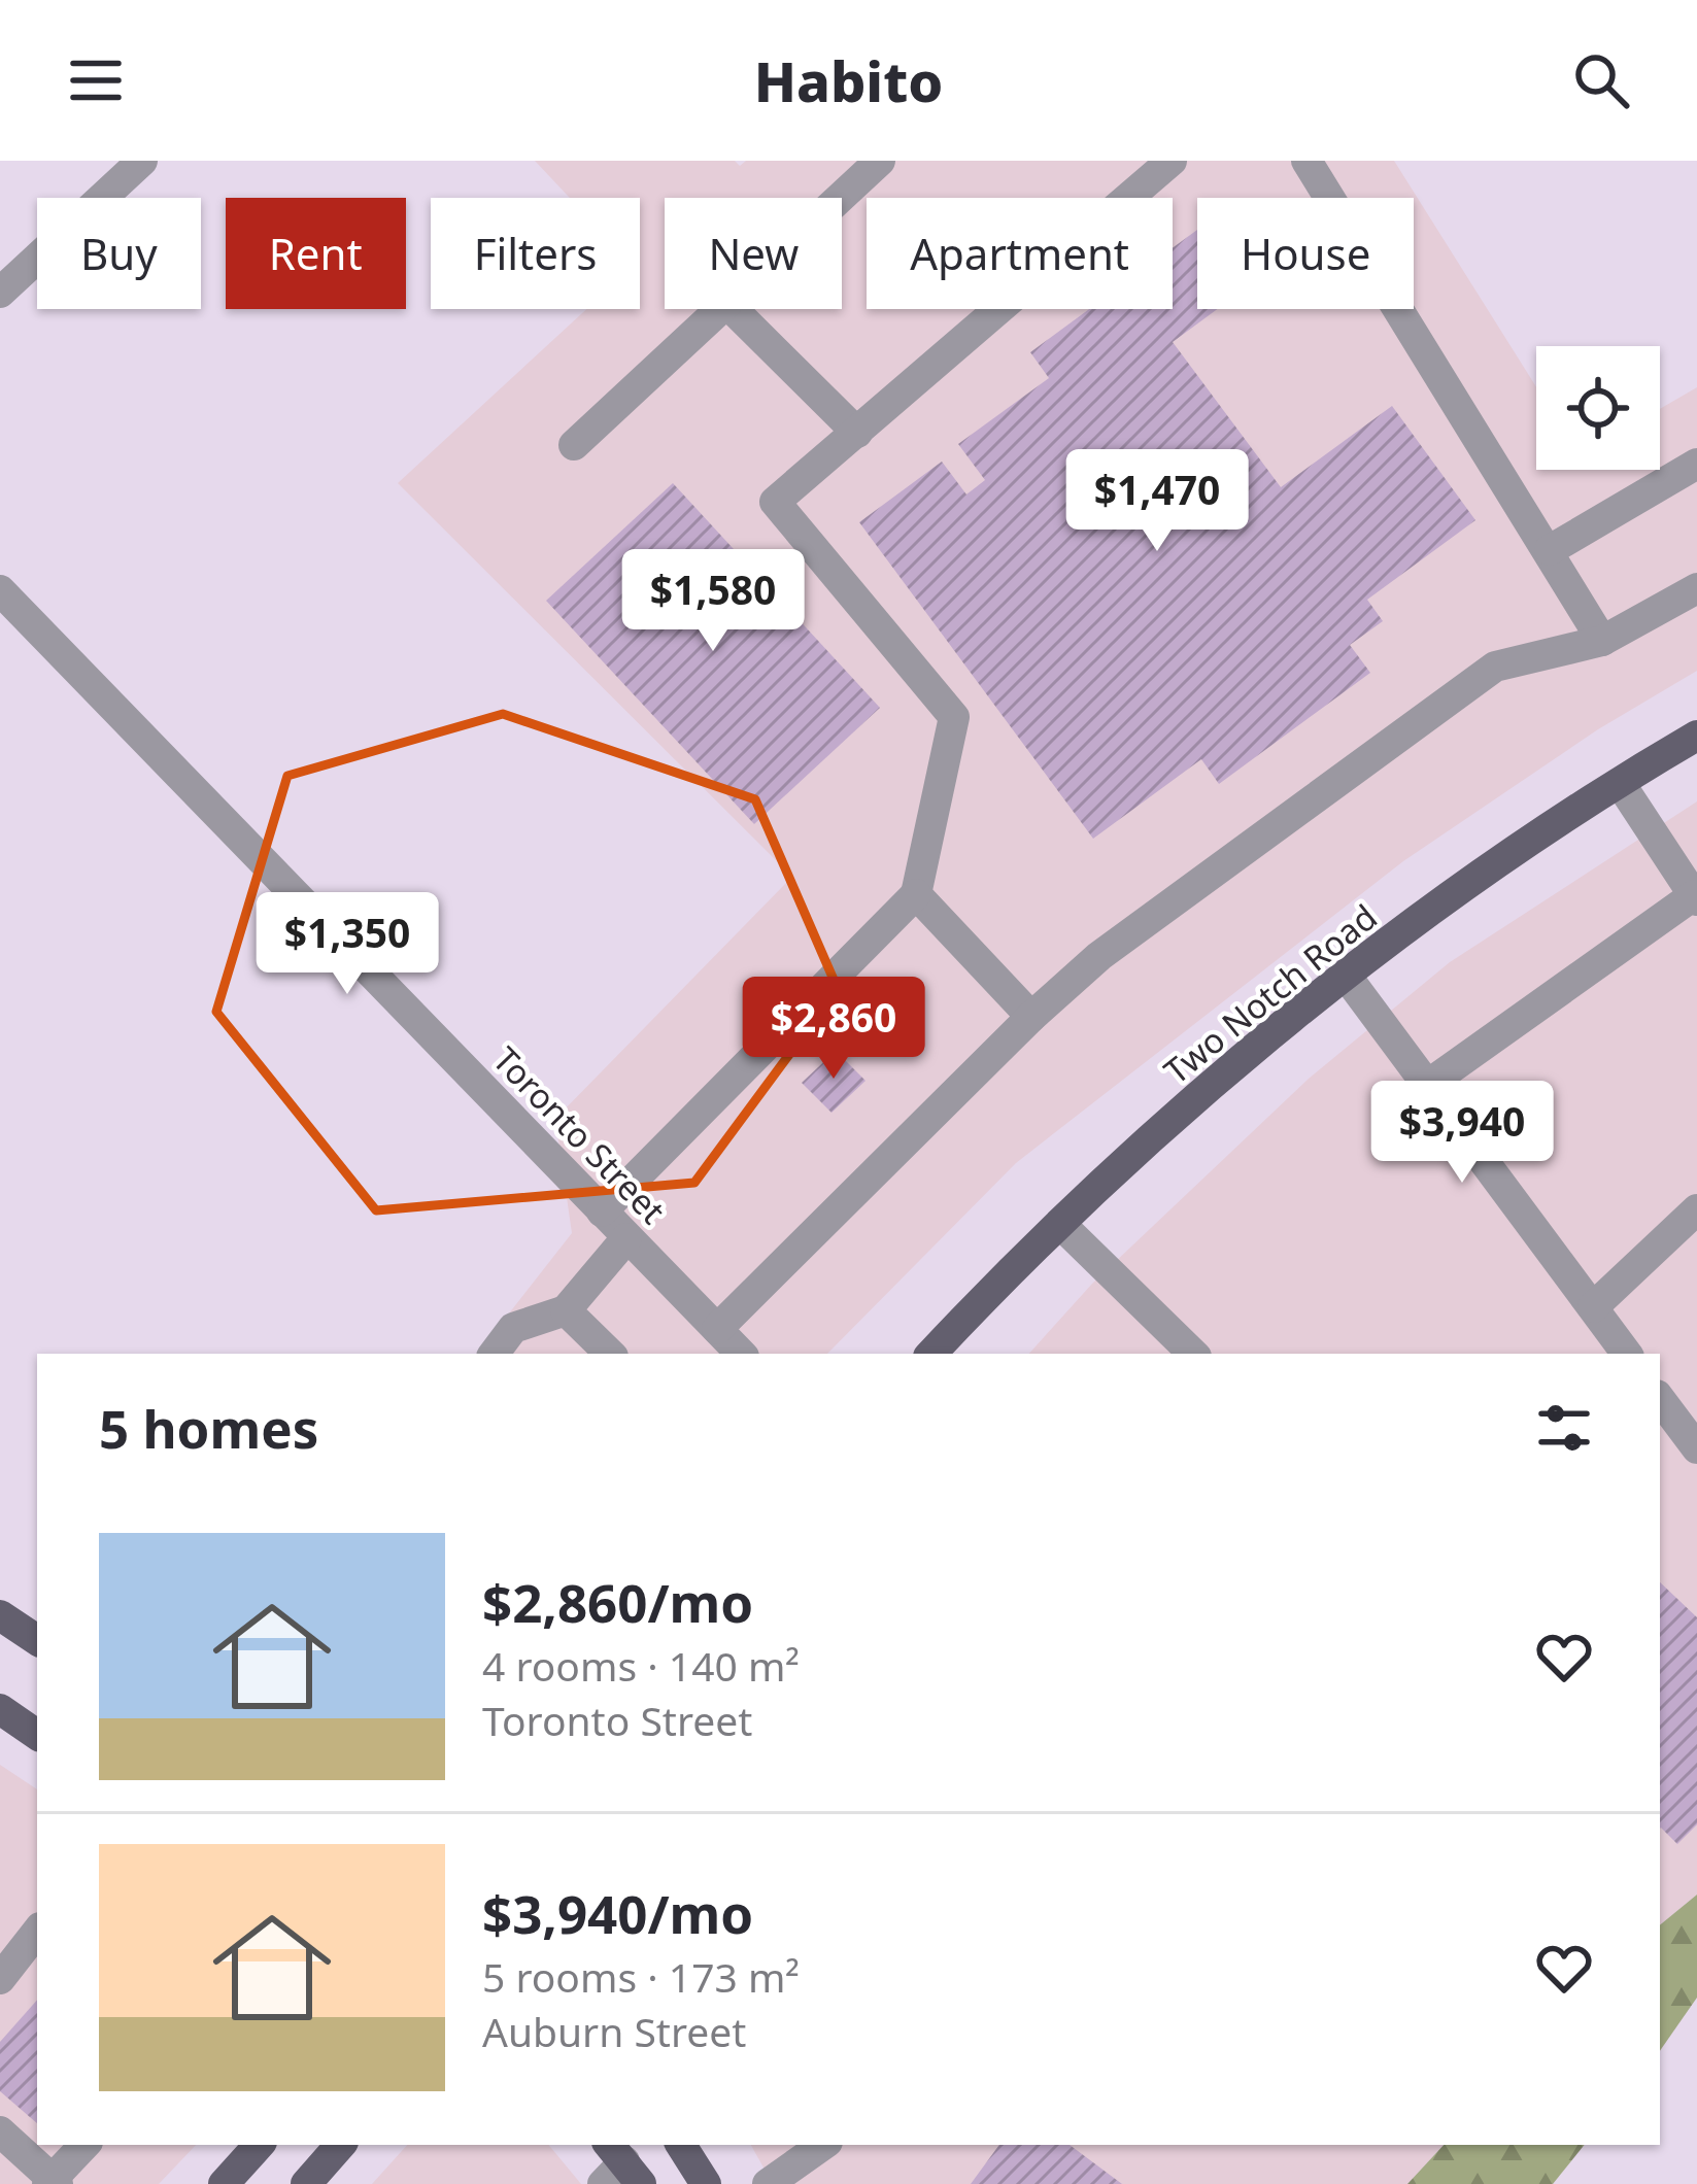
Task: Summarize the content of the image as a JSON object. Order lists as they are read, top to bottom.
{
  "streets": {
    "main road": ["Two Notch Road"],
    "street": ["Toronto Street"]
  },
  "page": {
    "header": "Habito",
    "chip": [
      "Buy",
      "Rent",
      "Filters",
      "New",
      "Apartment",
      "House"
    ],
    "price": [
      "$1,470",
      "$1,580",
      "$1,350",
      "$2,860",
      "$3,940"
    ],
    "heading": "5 homes",
    "list": [
      {
        "name": "$2,860/mo",
        "note": "4 rooms · 140 m² · Toronto Street"
      },
      {
        "name": "$3,940/mo",
        "note": "5 rooms · 173 m² · Auburn Street"
      }
    ]
  }
}
